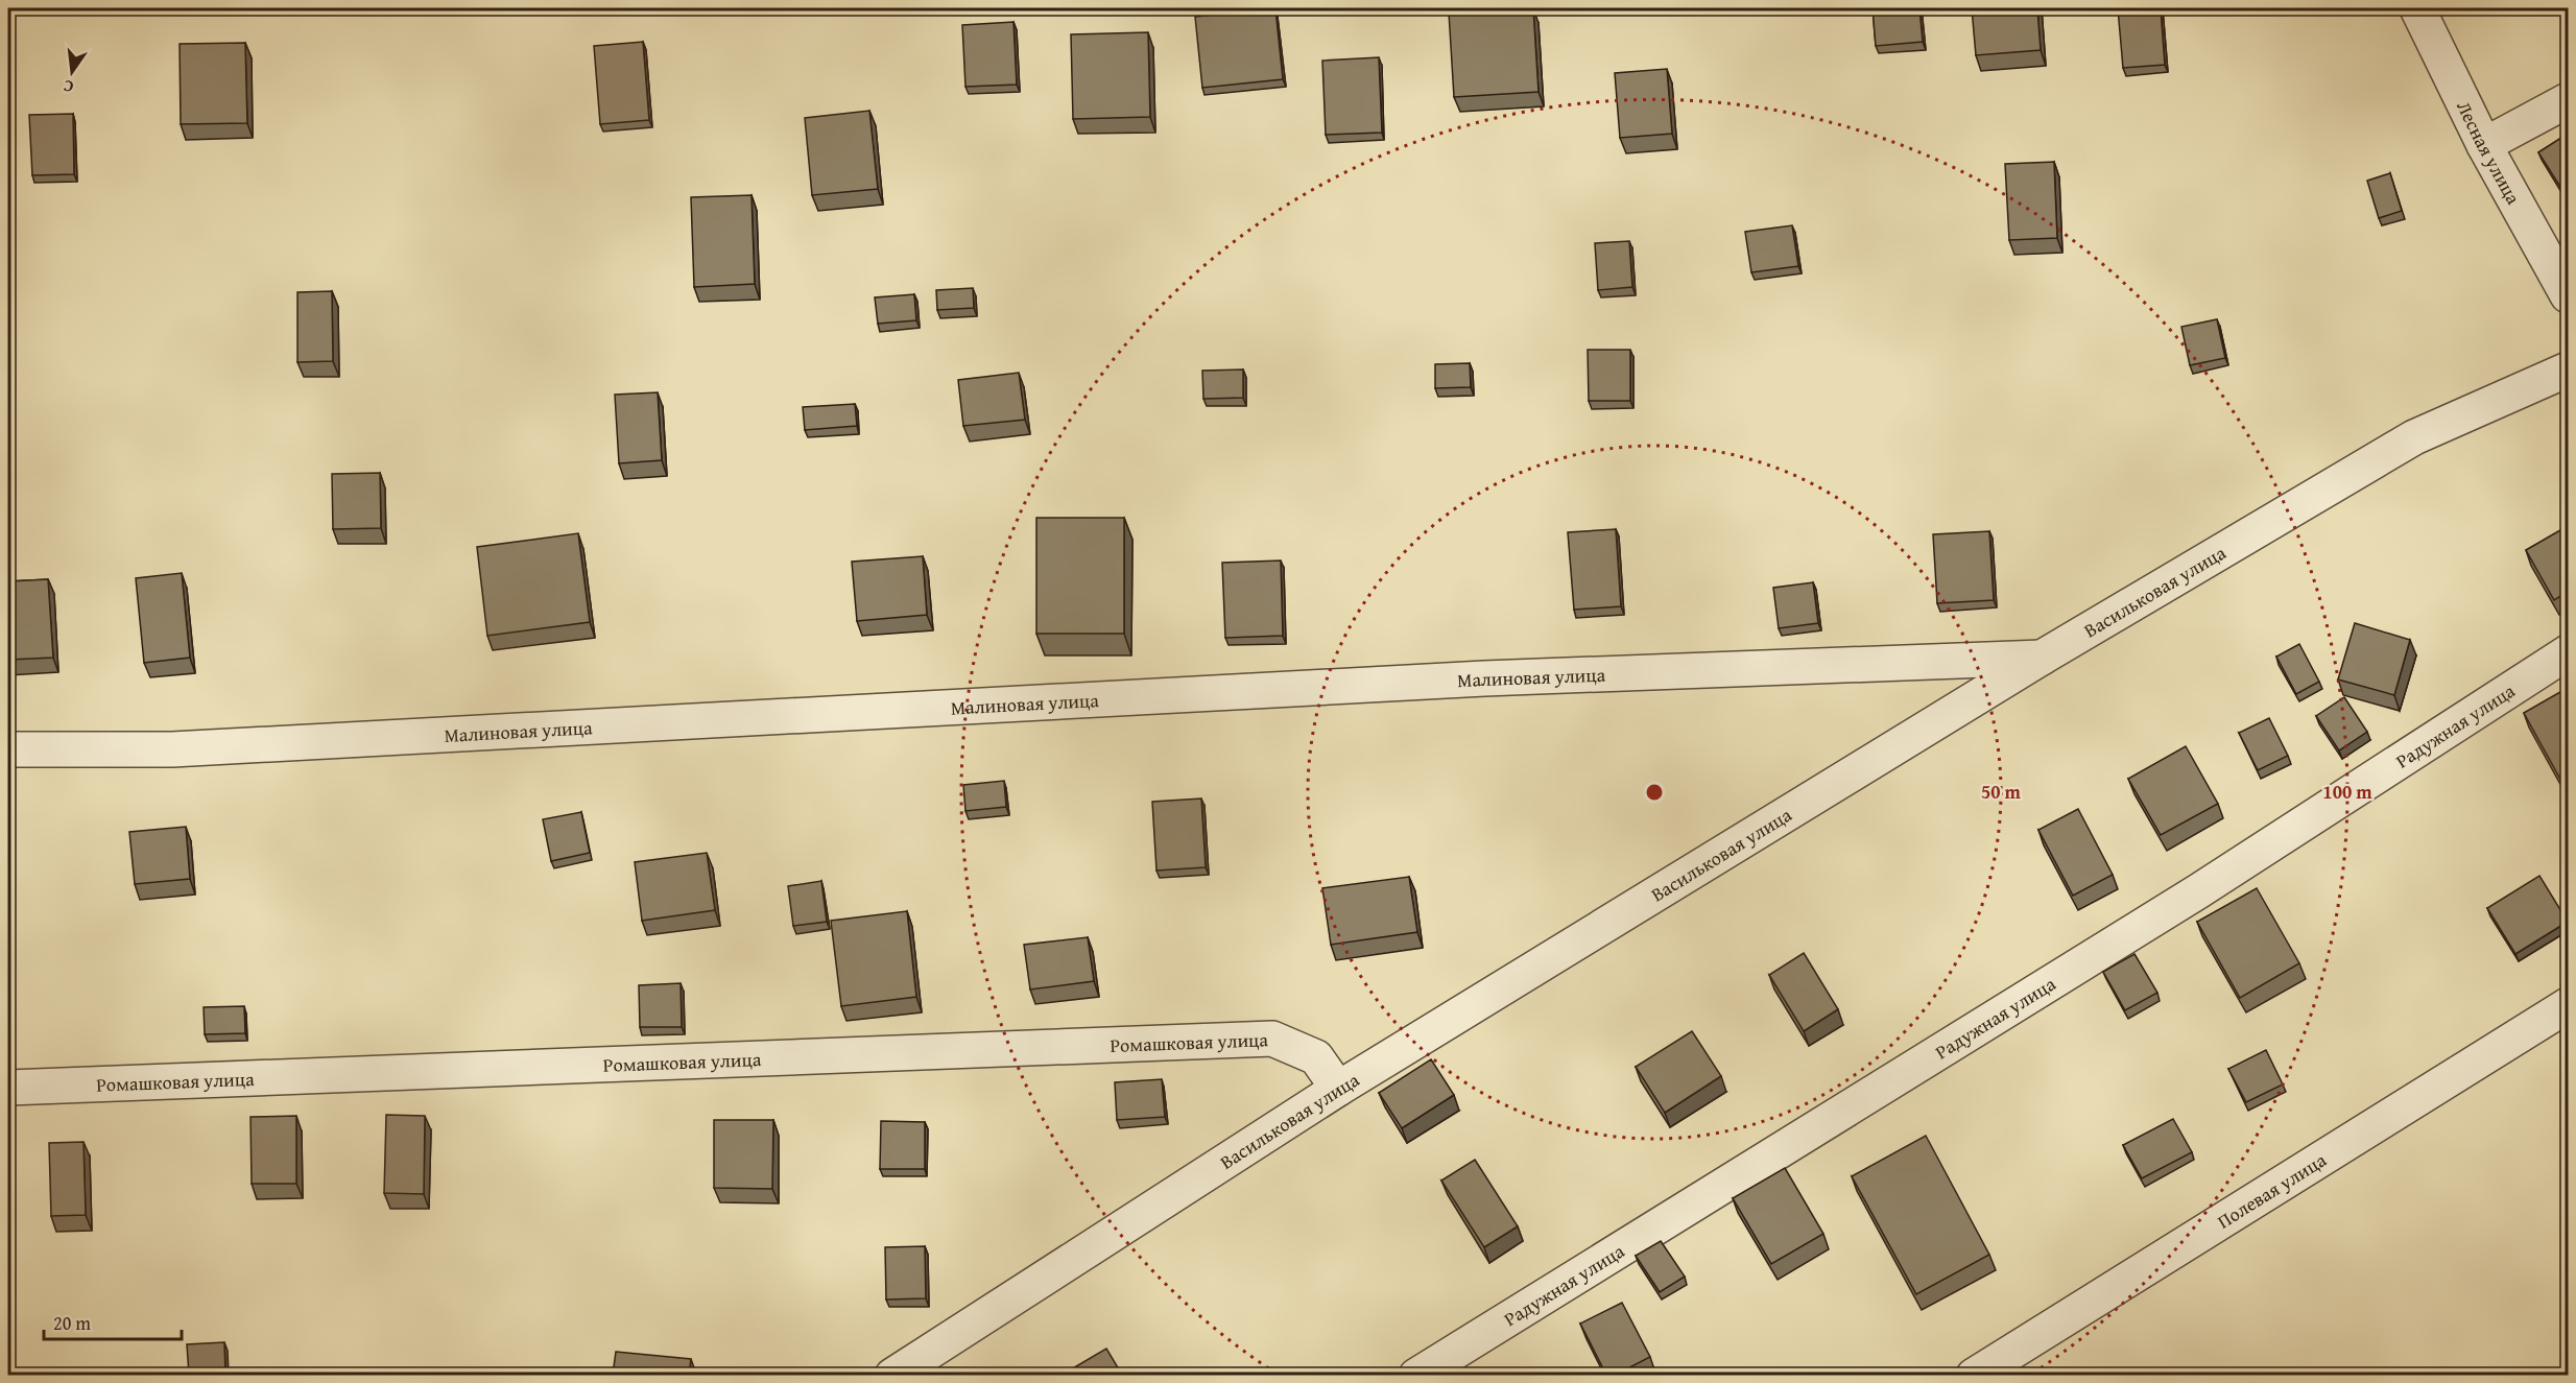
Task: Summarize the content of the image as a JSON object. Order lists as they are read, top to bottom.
{
  "streets": {
    "street": [
      "Лесная улица",
      "Васильковая улица",
      "Малиновая улица",
      "Радужная улица",
      "Ромашковая улица",
      "Полевая улица"
    ]
  },
  "crossings": [
    ["Васильковая улица", "Малиновая улица"],
    ["Васильковая улица", "Ромашковая улица"]
  ],
  "scale_bar": "20 m",
  "north": "bottom",
  "rings": ["50 m", "100 m"]
}
